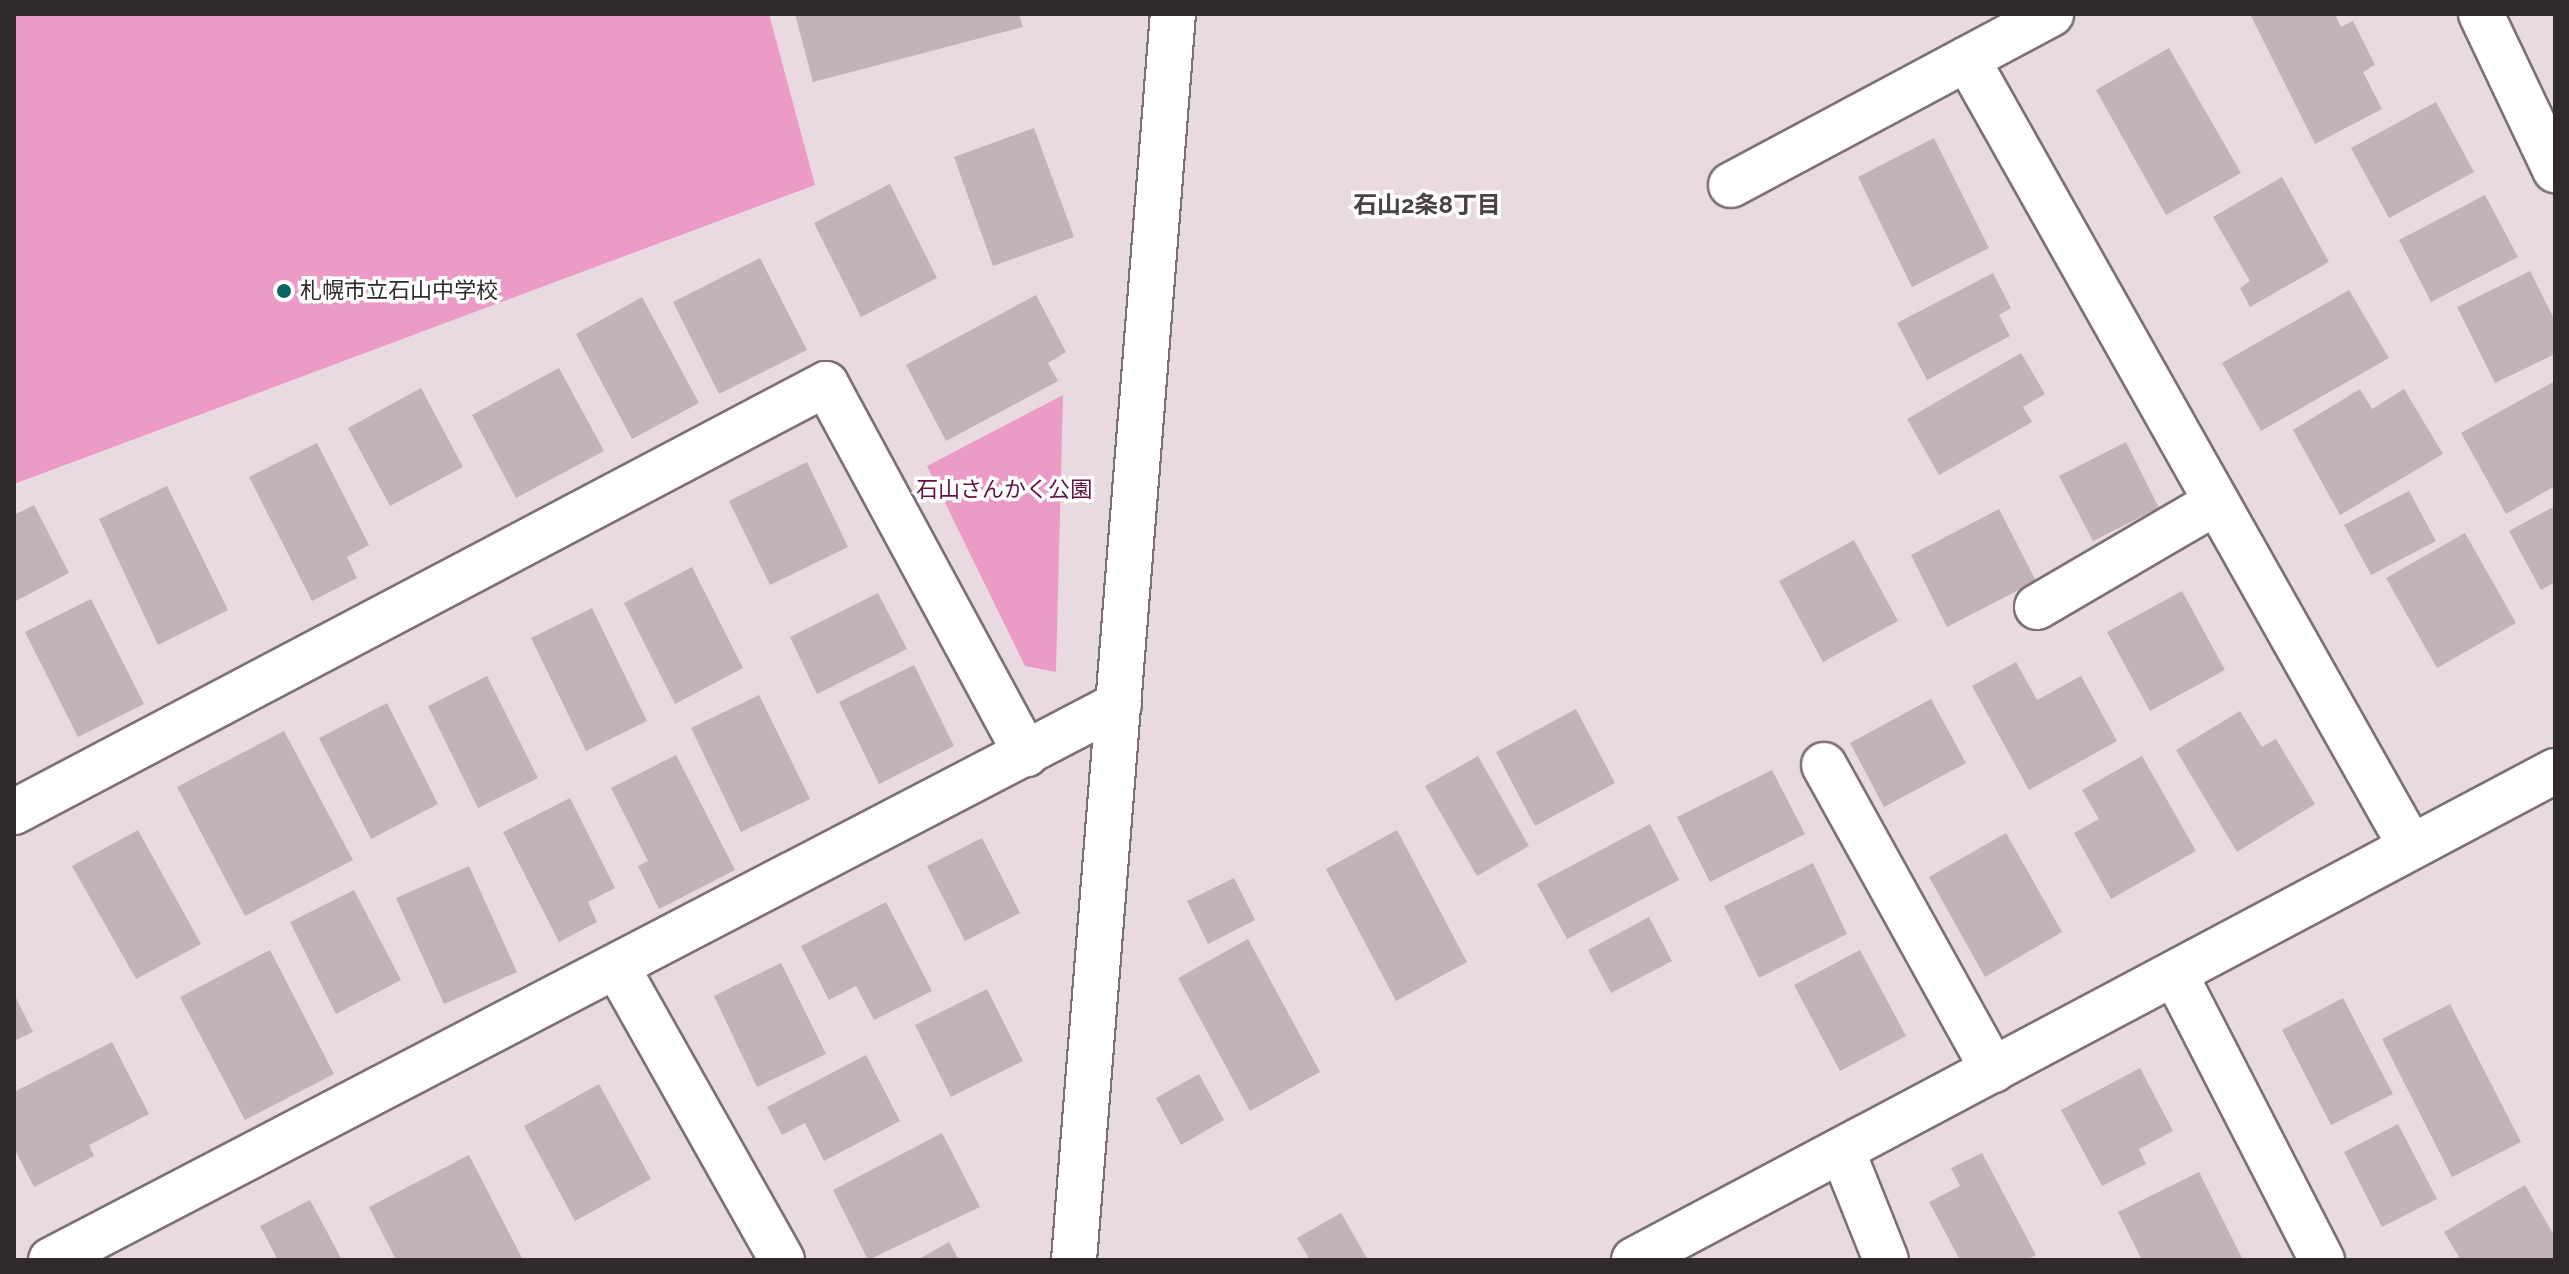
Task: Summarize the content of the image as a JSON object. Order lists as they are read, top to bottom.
{
  "districts": ["石山2条8丁目"],
  "parks": ["石山さんかく公園"],
  "places": ["札幌市立石山中学校"]
}
